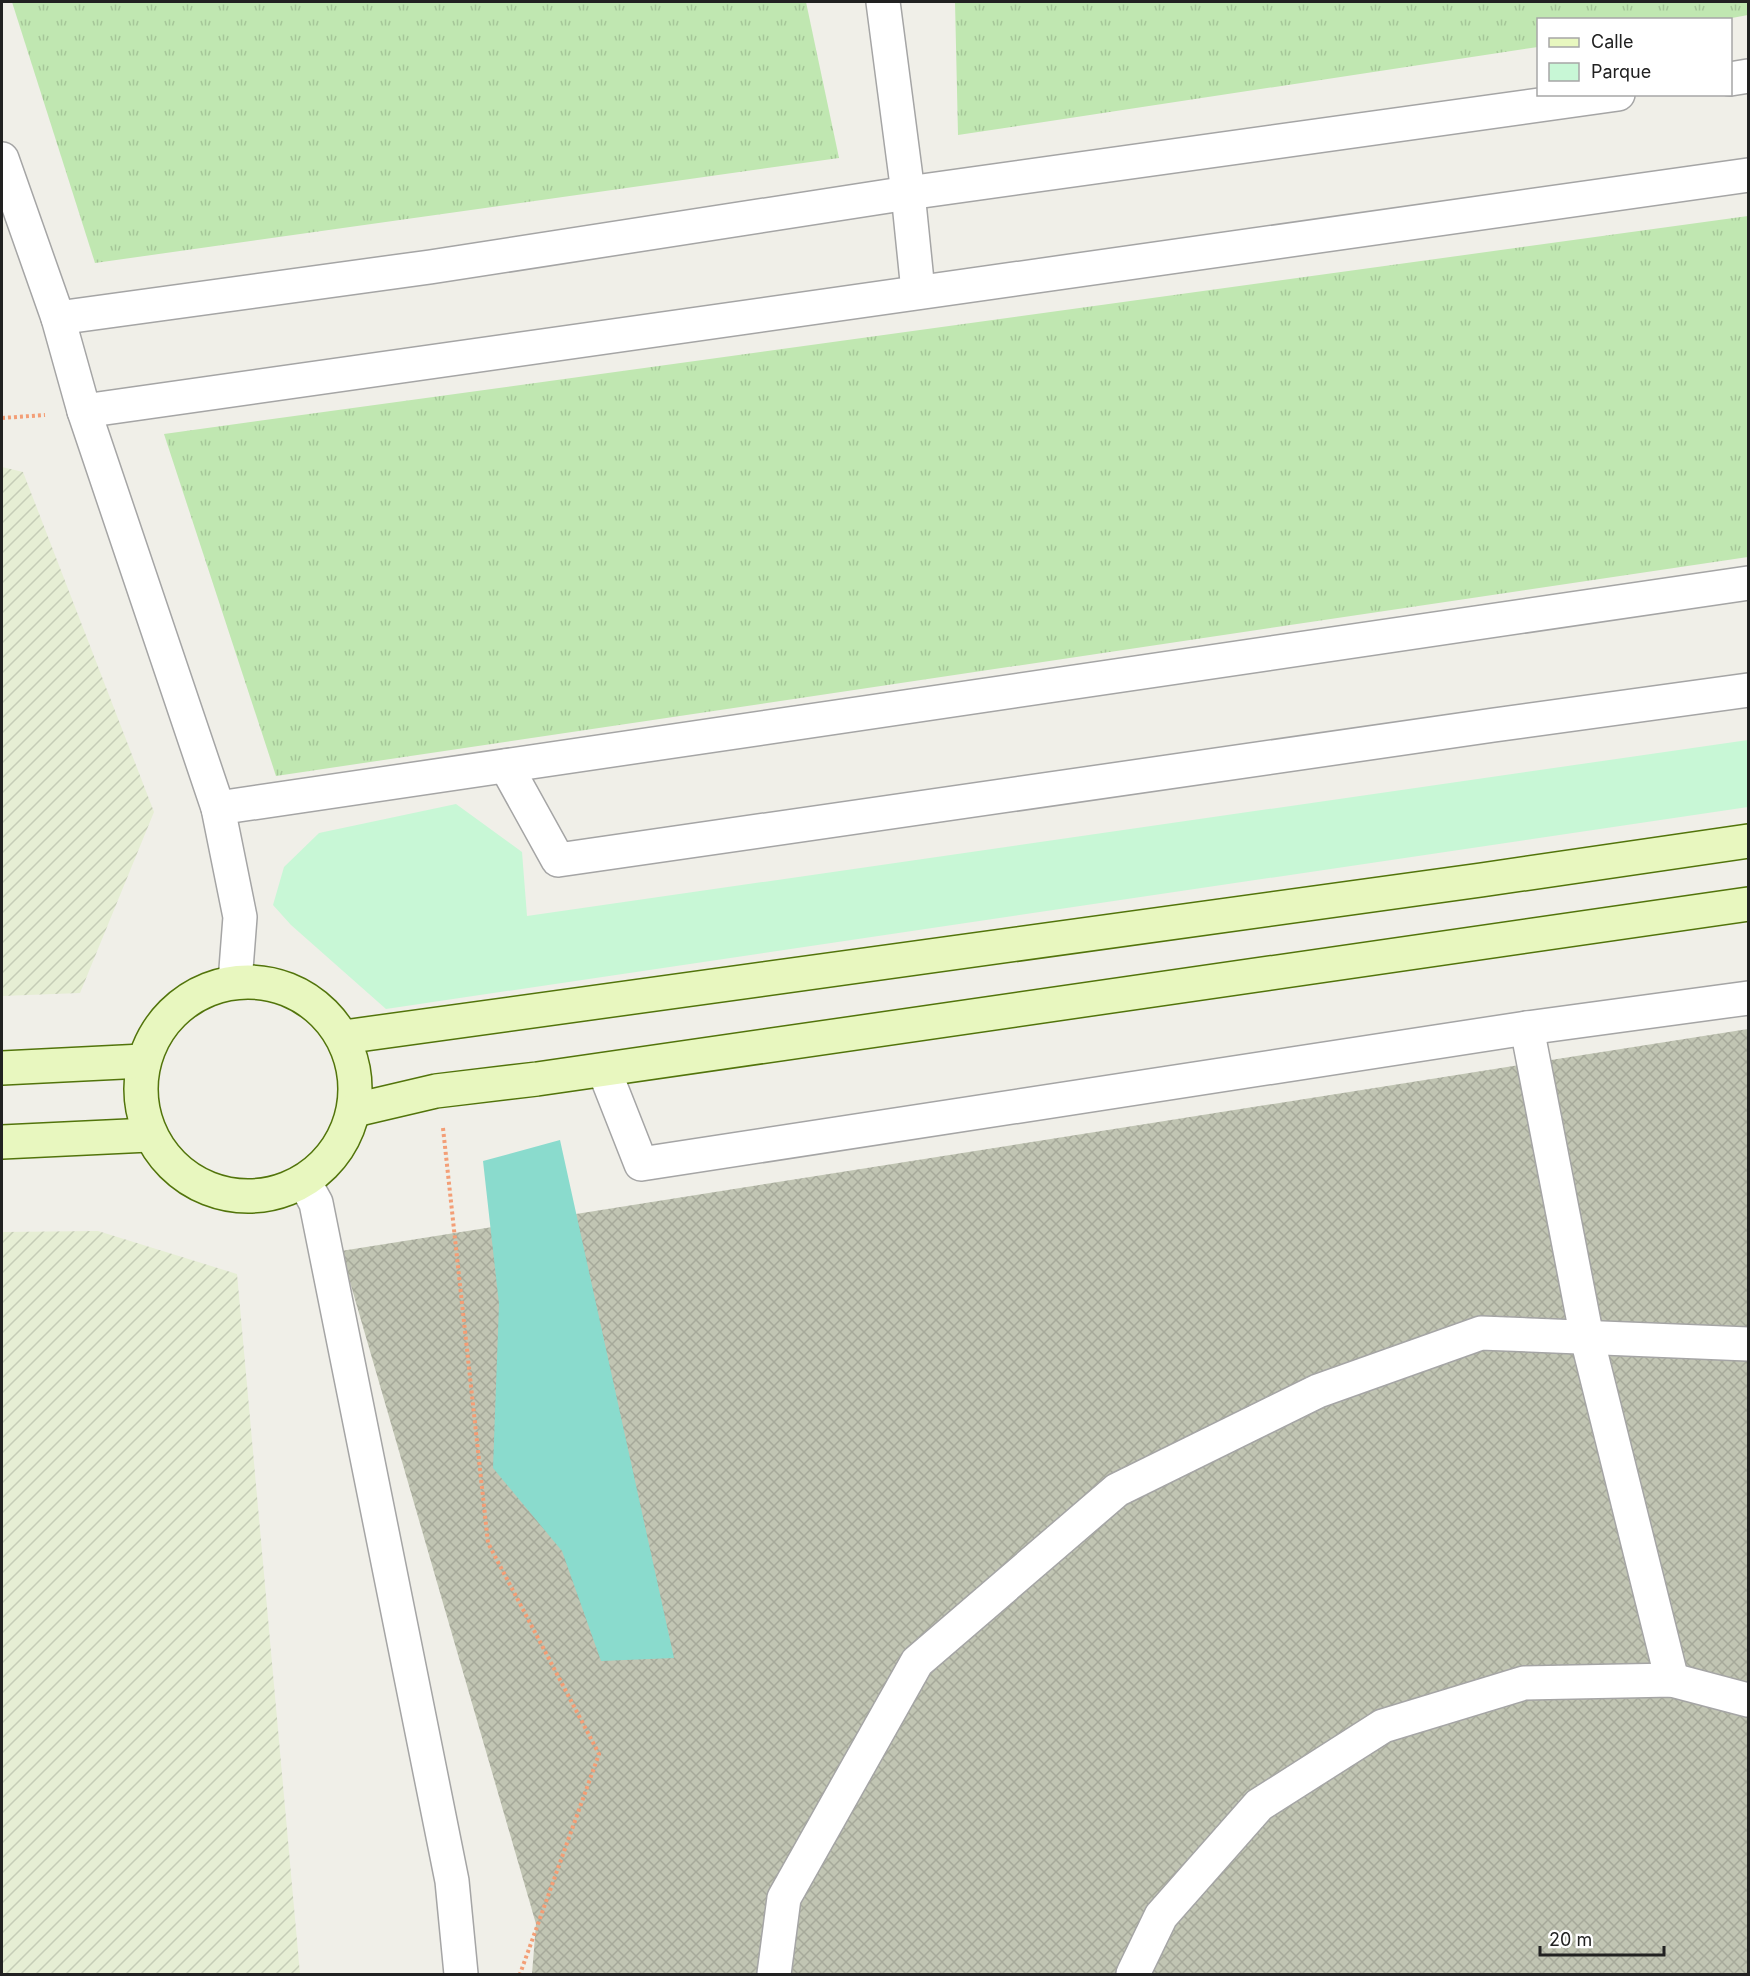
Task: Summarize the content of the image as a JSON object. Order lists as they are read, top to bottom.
{
  "legend": ["Calle", "Parque"],
  "scale_bar": "20 m"
}
